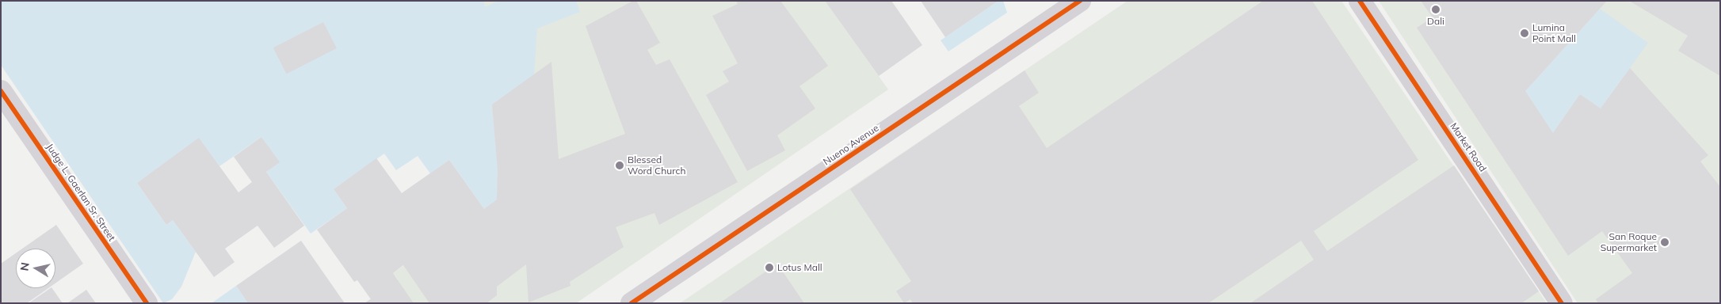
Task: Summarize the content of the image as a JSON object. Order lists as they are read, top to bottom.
{
  "streets": {
    "main road": ["Nueno Avenue", "Market Road"],
    "street": ["Judge L. Gaerlan Sr. Street"]
  },
  "places": [
    "Dali",
    "Lumina Point Mall",
    "Blessed Word Church",
    "San Roque Supermarket",
    "Lotus Mall"
  ],
  "north": "left"
}
